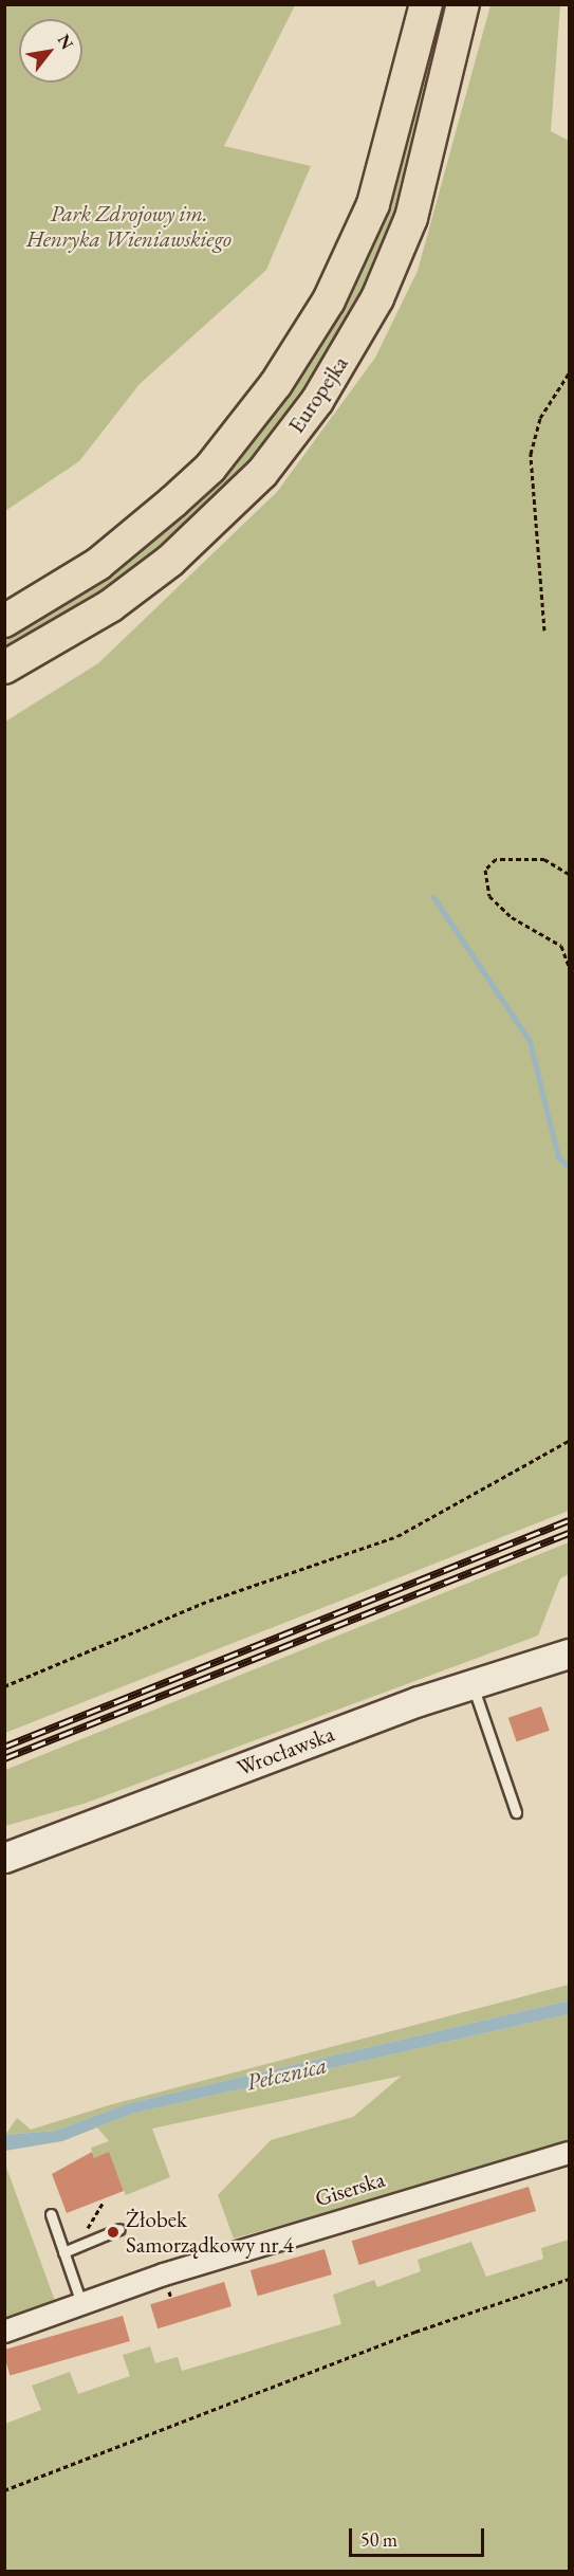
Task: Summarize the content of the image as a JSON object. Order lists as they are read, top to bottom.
{
  "streets": {
    "main road": ["Europejka", "Wrocławska"],
    "street": ["Giserska"]
  },
  "water": ["Pełcznica"],
  "parks": ["Park Zdrojowy im. Henryka Wieniawskiego"],
  "places": ["Żłobek Samorządkowy nr 4"],
  "scale_bar": "50 m",
  "north": "top right"
}
